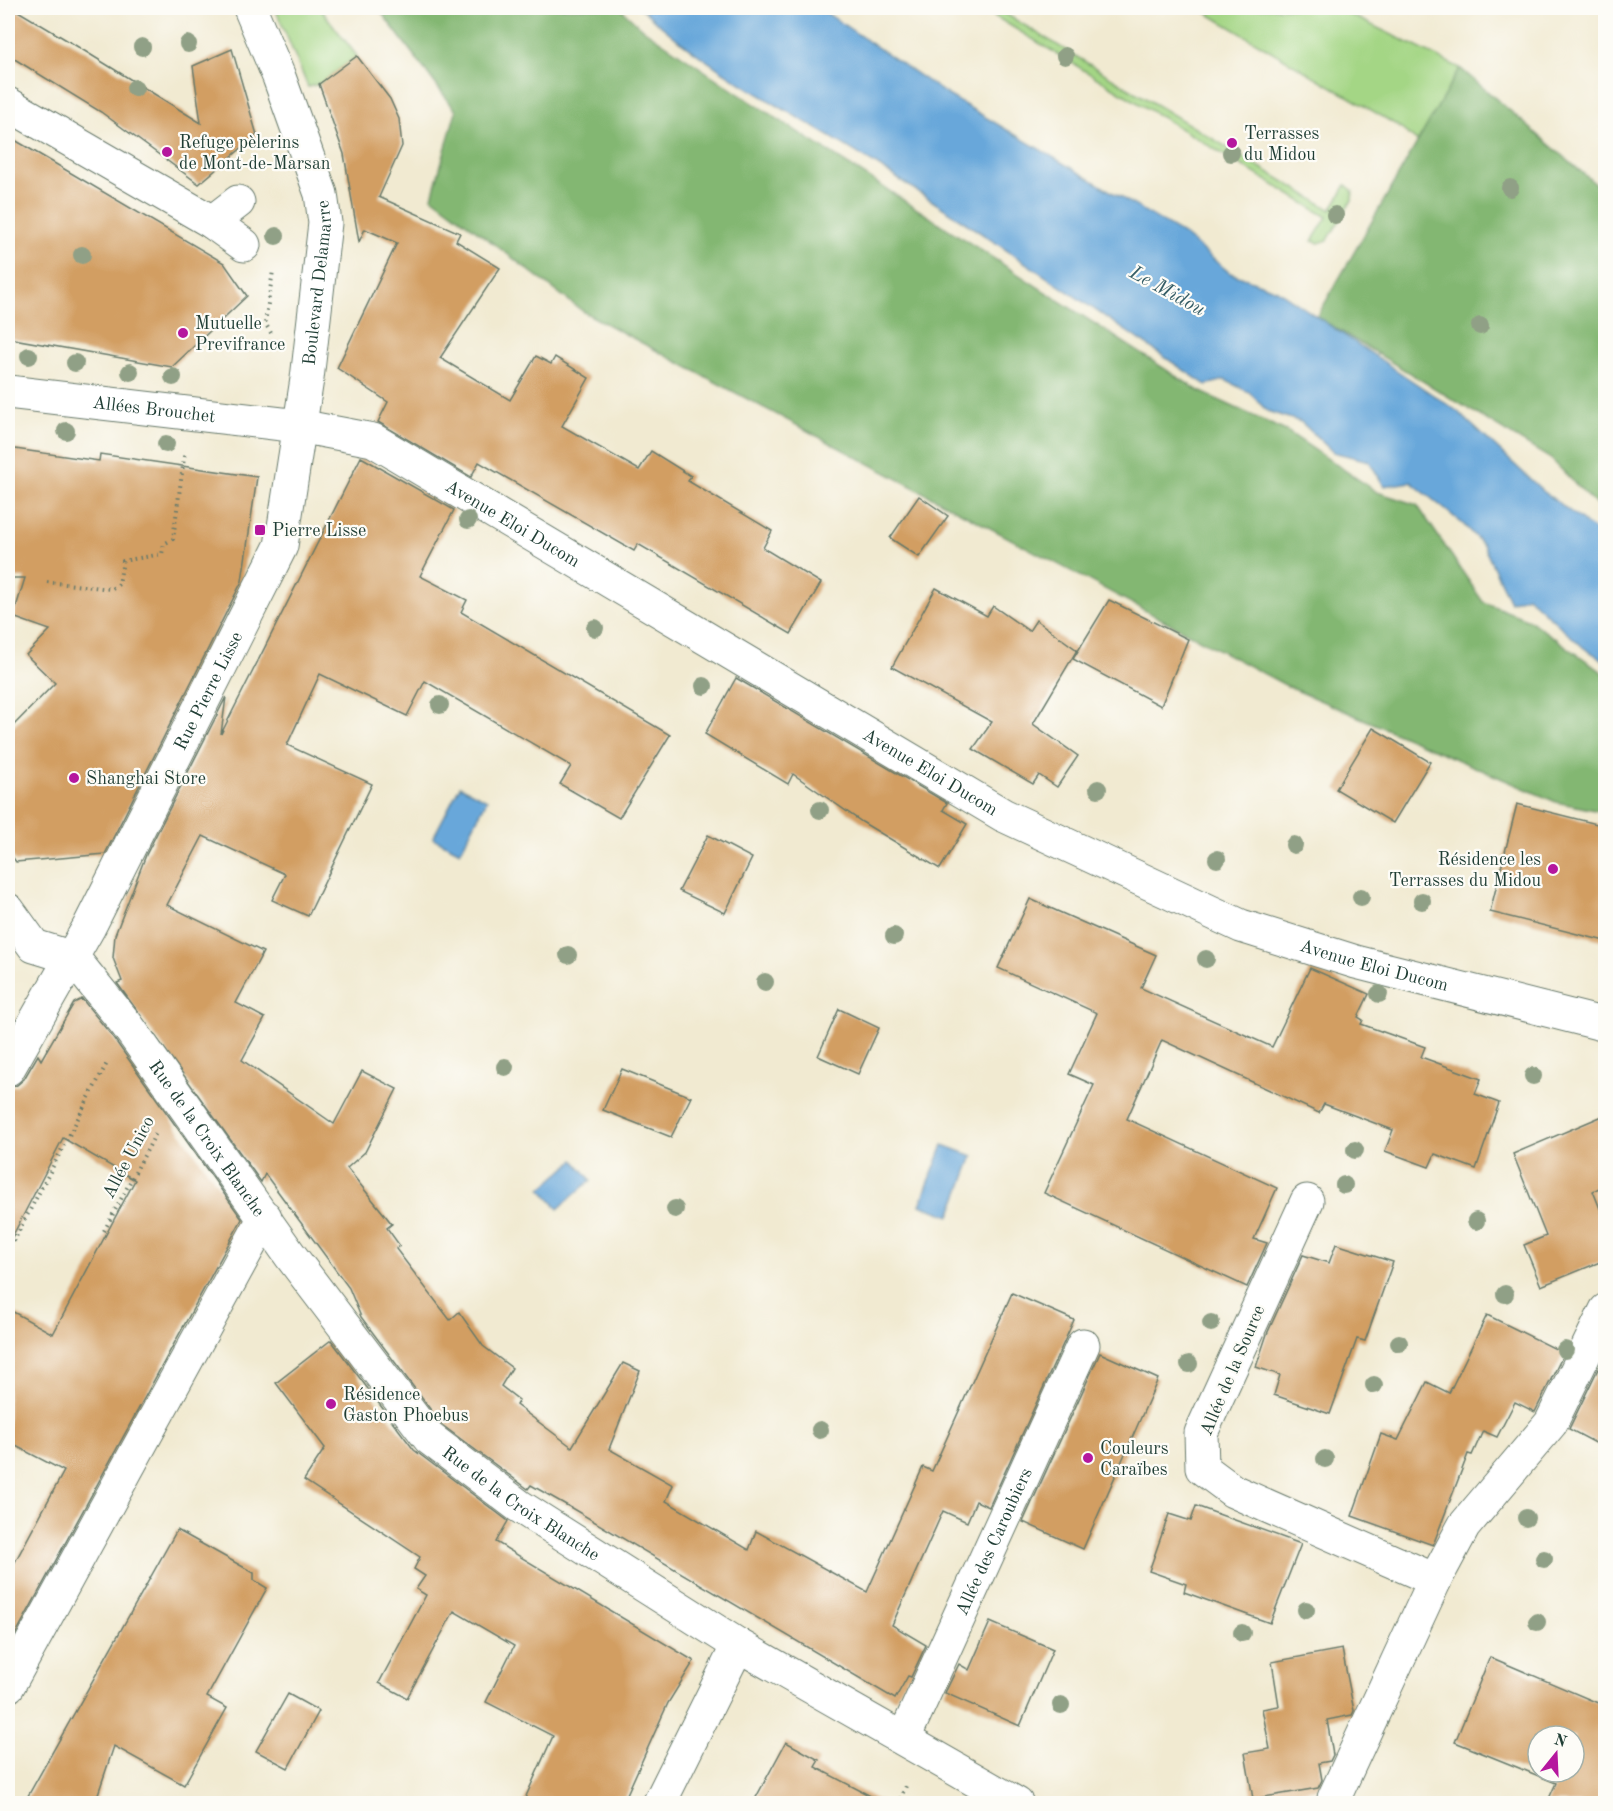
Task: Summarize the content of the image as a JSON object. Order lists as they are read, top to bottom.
{
  "streets": {
    "street": [
      "Boulevard Delamarre",
      "Allées Brouchet",
      "Avenue Eloi Ducom",
      "Rue Pierre Lisse",
      "Rue de la Croix Blanche",
      "Allée de la Source",
      "Allée des Caroubiers"
    ],
    "path": ["Allée Unico"]
  },
  "crossings": [
    ["Boulevard Delamarre", "Allées Brouchet"],
    ["Boulevard Delamarre", "Avenue Eloi Ducom"],
    ["Boulevard Delamarre", "Rue Pierre Lisse"],
    ["Allées Brouchet", "Avenue Eloi Ducom"],
    ["Allées Brouchet", "Rue Pierre Lisse"],
    ["Avenue Eloi Ducom", "Rue Pierre Lisse"],
    ["Rue Pierre Lisse", "Rue de la Croix Blanche"],
    ["Rue de la Croix Blanche", "Allée Unico"],
    ["Rue de la Croix Blanche", "Allée des Caroubiers"]
  ],
  "water": ["Le Midou"],
  "places": {
    "other": [
      "Terrasses du Midou",
      "Refuge pèlerins de Mont-de-Marsan",
      "Mutuelle Previfrance",
      "Shanghai Store",
      "Résidence les Terrasses du Midou",
      "Résidence Gaston Phoebus",
      "Couleurs Caraïbes"
    ],
    "transit": ["Pierre Lisse"]
  },
  "north": "top"
}
